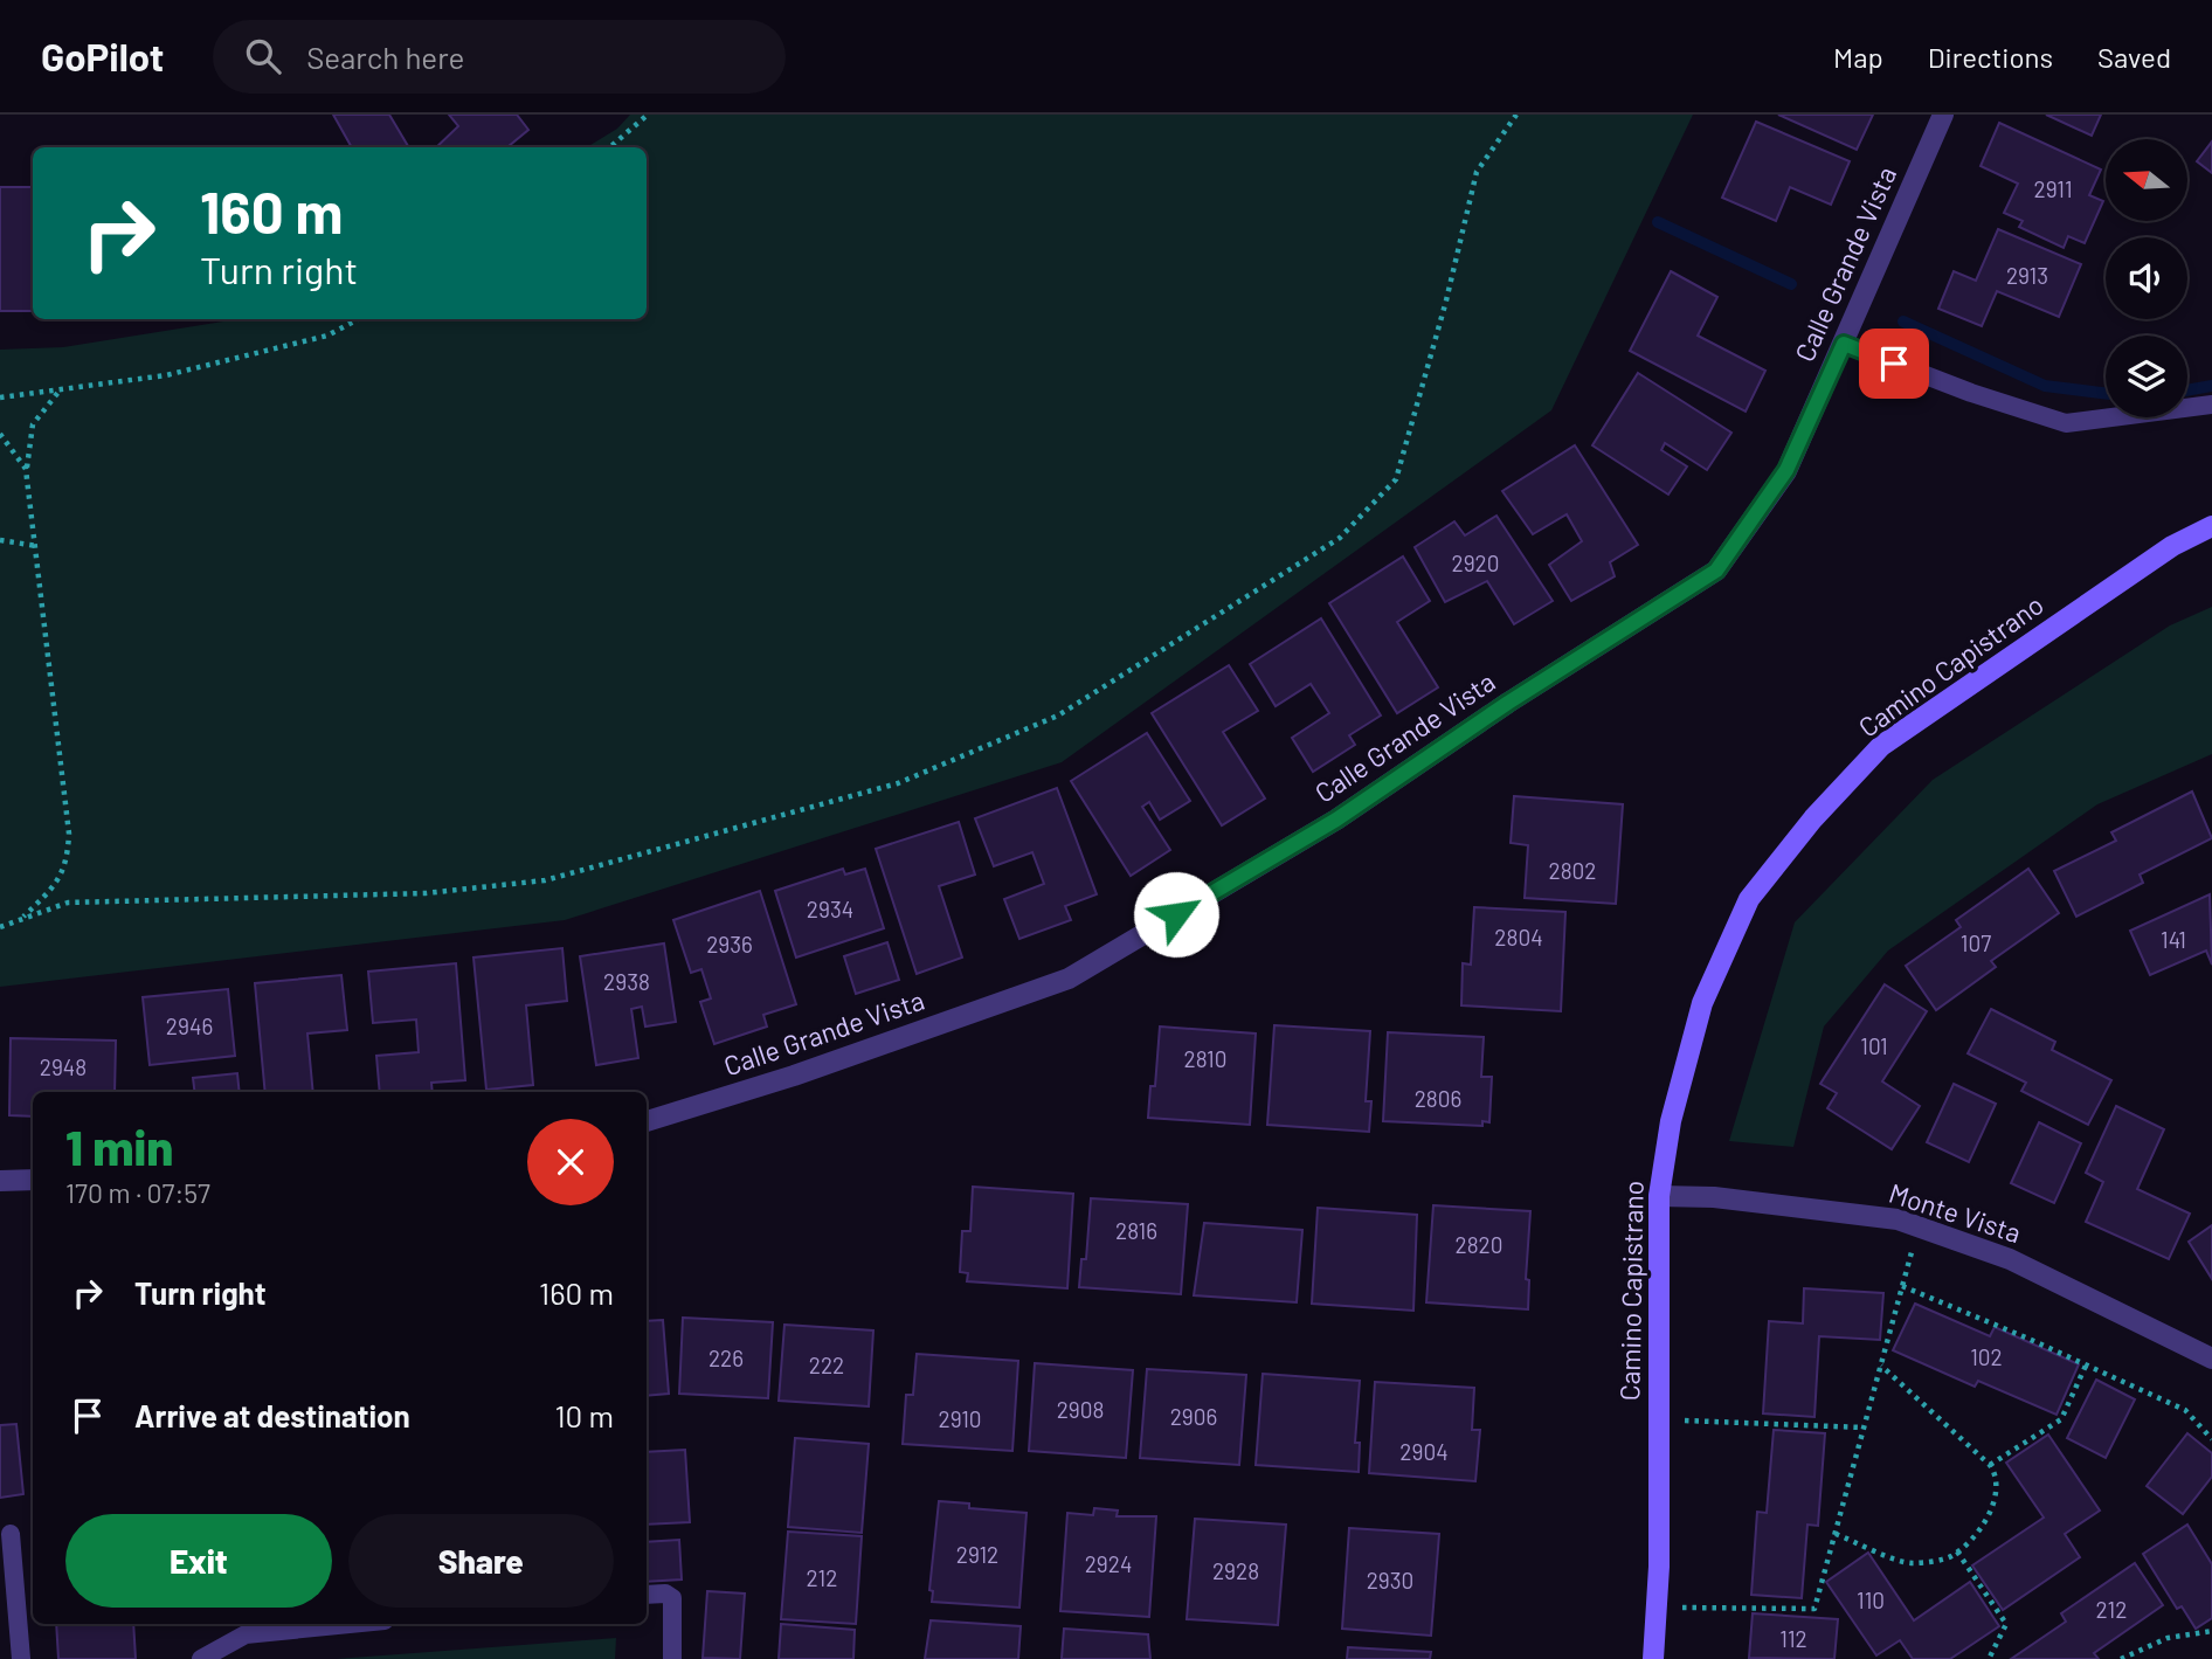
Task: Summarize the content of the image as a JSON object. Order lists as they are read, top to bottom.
{
  "streets": {
    "main road": ["Camino Capistrano"],
    "street": ["Calle Grande Vista", "Monte Vista"]
  },
  "crossings": [
    ["Camino Capistrano", "Monte Vista"]
  ],
  "house_numbers": [
    "2911",
    "2913",
    "2920",
    "2802",
    "2934",
    "2804",
    "141",
    "107",
    "2936",
    "2938",
    "2946",
    "101",
    "2810",
    "2948",
    "2806",
    "2816",
    "2820",
    "102",
    "226",
    "222",
    "2908",
    "2906",
    "2910",
    "2904",
    "2912",
    "2924",
    "2928",
    "212",
    "2930",
    "110",
    "212",
    "112"
  ],
  "north": "left",
  "page": {
    "header": "GoPilot",
    "search": "Search here",
    "nav": ["Map", "Directions", "Saved"],
    "turn": ["160 m", "Turn right"],
    "heading": ["1 min", "170 m · 07:57"],
    "list": [
      {
        "name": "Turn right",
        "value": "160 m"
      },
      {
        "name": "Arrive at destination",
        "value": "10 m"
      }
    ],
    "buttons": ["Exit", "Share"]
  }
}
